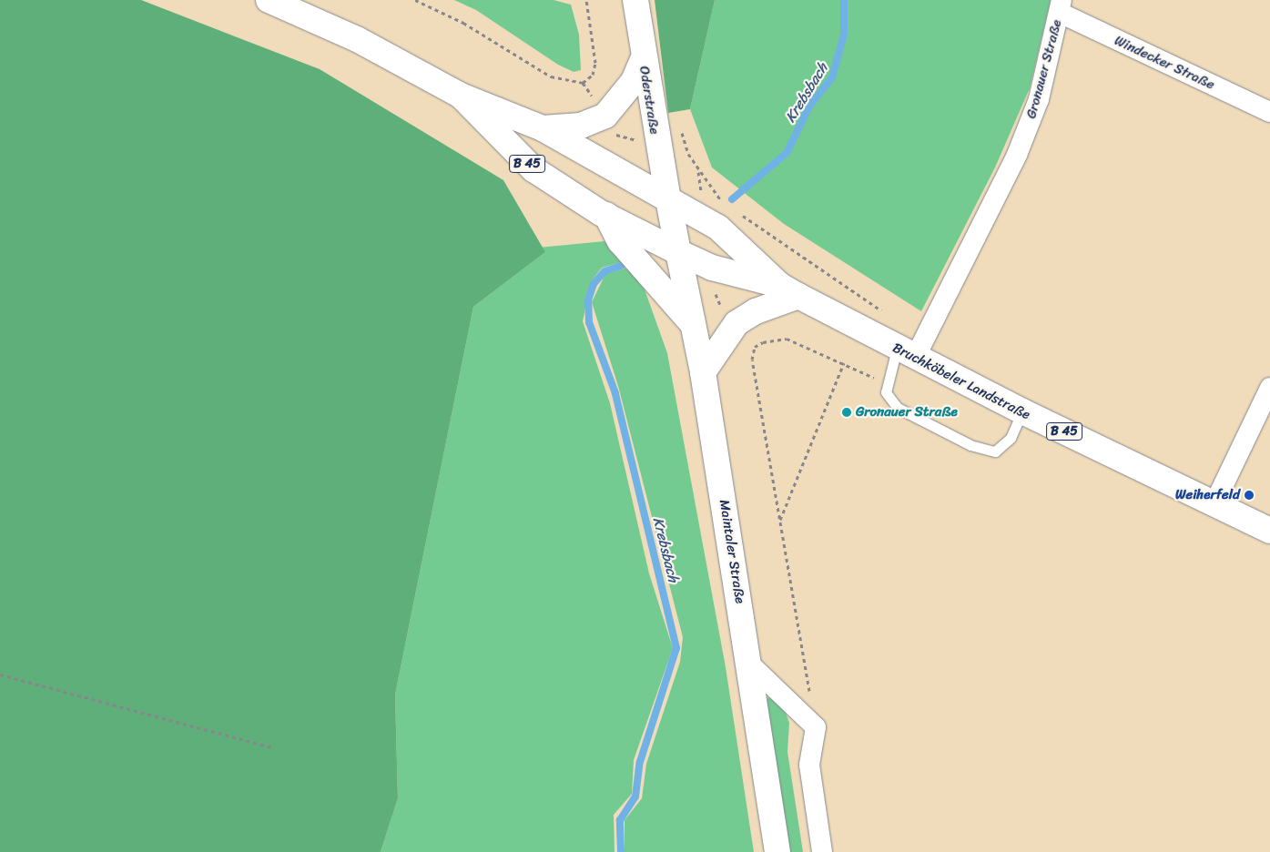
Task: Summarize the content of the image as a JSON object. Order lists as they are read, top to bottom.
{
  "streets": {
    "main road": [
      "Oderstraße",
      "B 45",
      "Bruchköbeler Landstraße",
      "Maintaler Straße"
    ],
    "street": ["Windecker Straße", "Gronauer Straße"]
  },
  "crossings": [
    ["Windecker Straße", "Gronauer Straße"],
    ["Gronauer Straße", "Bruchköbeler Landstraße"],
    ["Oderstraße", "B 45"],
    ["Oderstraße", "Bruchköbeler Landstraße"],
    ["Oderstraße", "Maintaler Straße"],
    ["B 45", "Bruchköbeler Landstraße"],
    ["B 45", "Maintaler Straße"],
    ["Bruchköbeler Landstraße", "Maintaler Straße"]
  ],
  "water": ["Krebsbach"],
  "places": ["Gronauer Straße", "Weiherfeld"]
}
